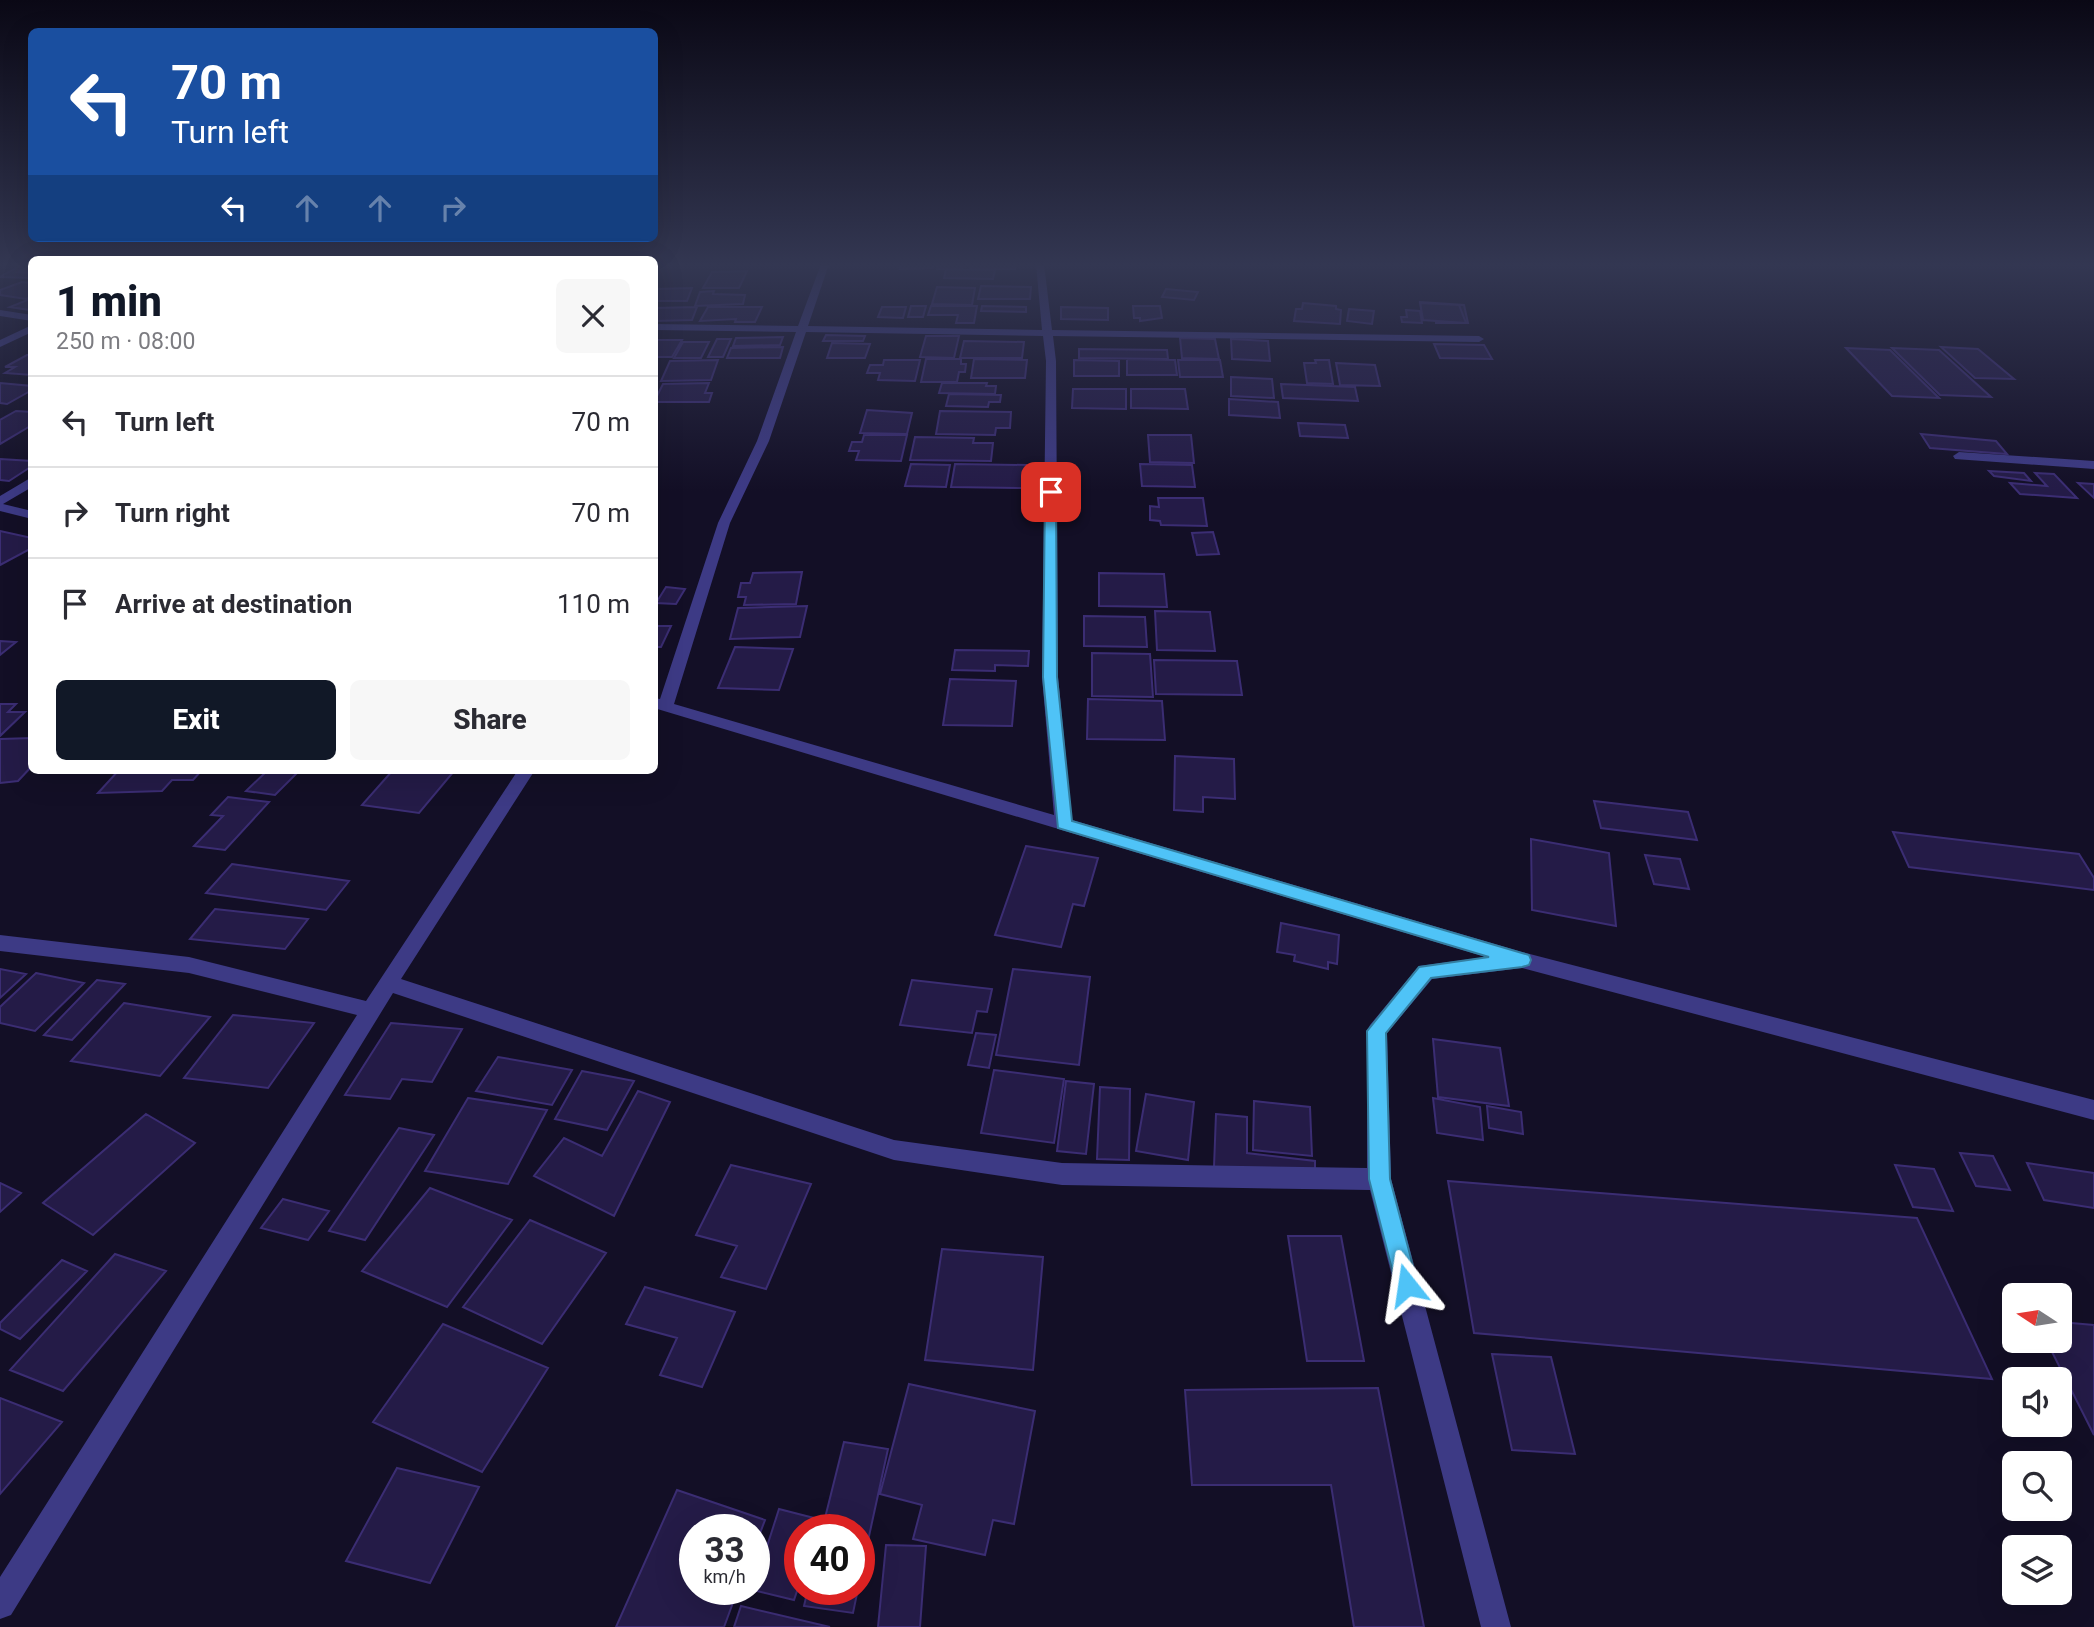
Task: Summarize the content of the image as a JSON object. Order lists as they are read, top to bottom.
{
  "north": "left",
  "page": {
    "turn": ["70 m", "Turn left"],
    "heading": ["1 min", "250 m · 08:00"],
    "list": [
      {
        "name": "Turn left",
        "value": "70 m"
      },
      {
        "name": "Turn right",
        "value": "70 m"
      },
      {
        "name": "Arrive at destination",
        "value": "110 m"
      }
    ],
    "buttons": ["Exit", "Share"],
    "speed": "33 km/h",
    "limit": "40"
  }
}
